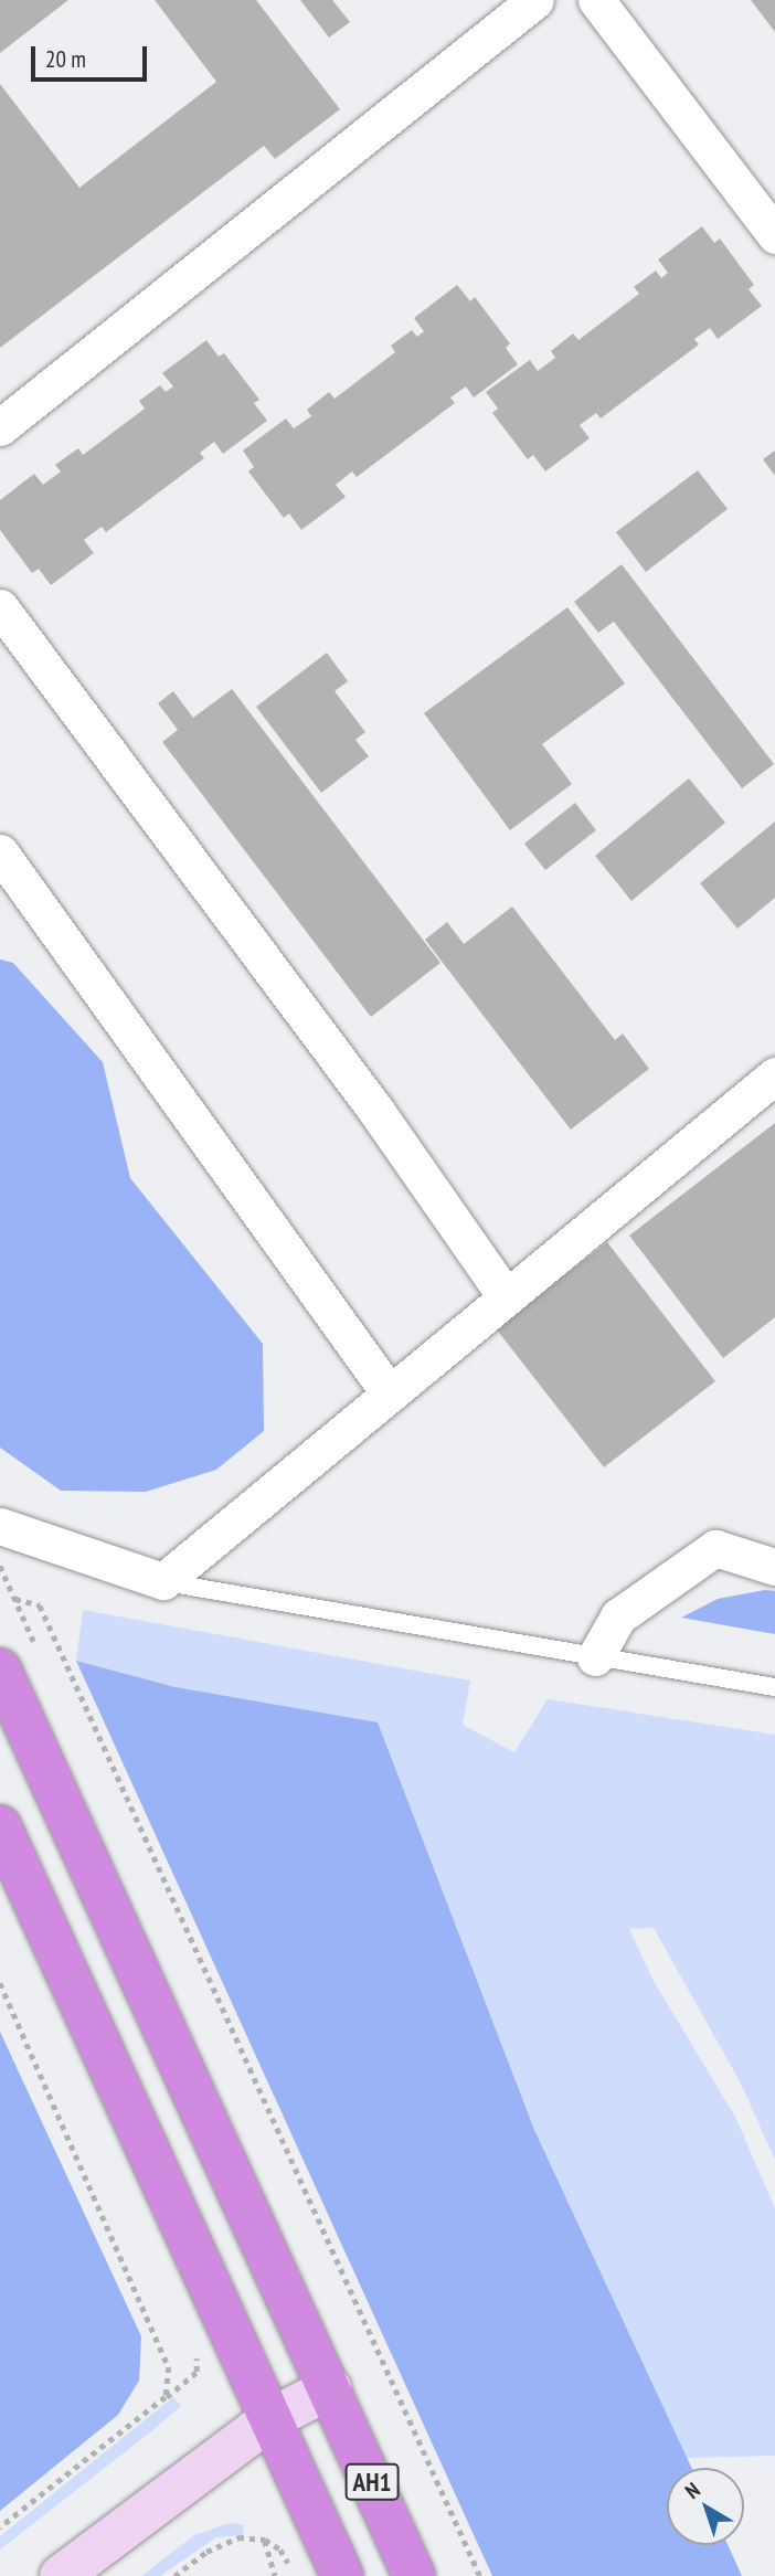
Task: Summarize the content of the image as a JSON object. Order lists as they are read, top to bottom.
{
  "streets": {
    "highway": ["AH1"]
  },
  "scale_bar": "20 m",
  "north": "top left"
}
